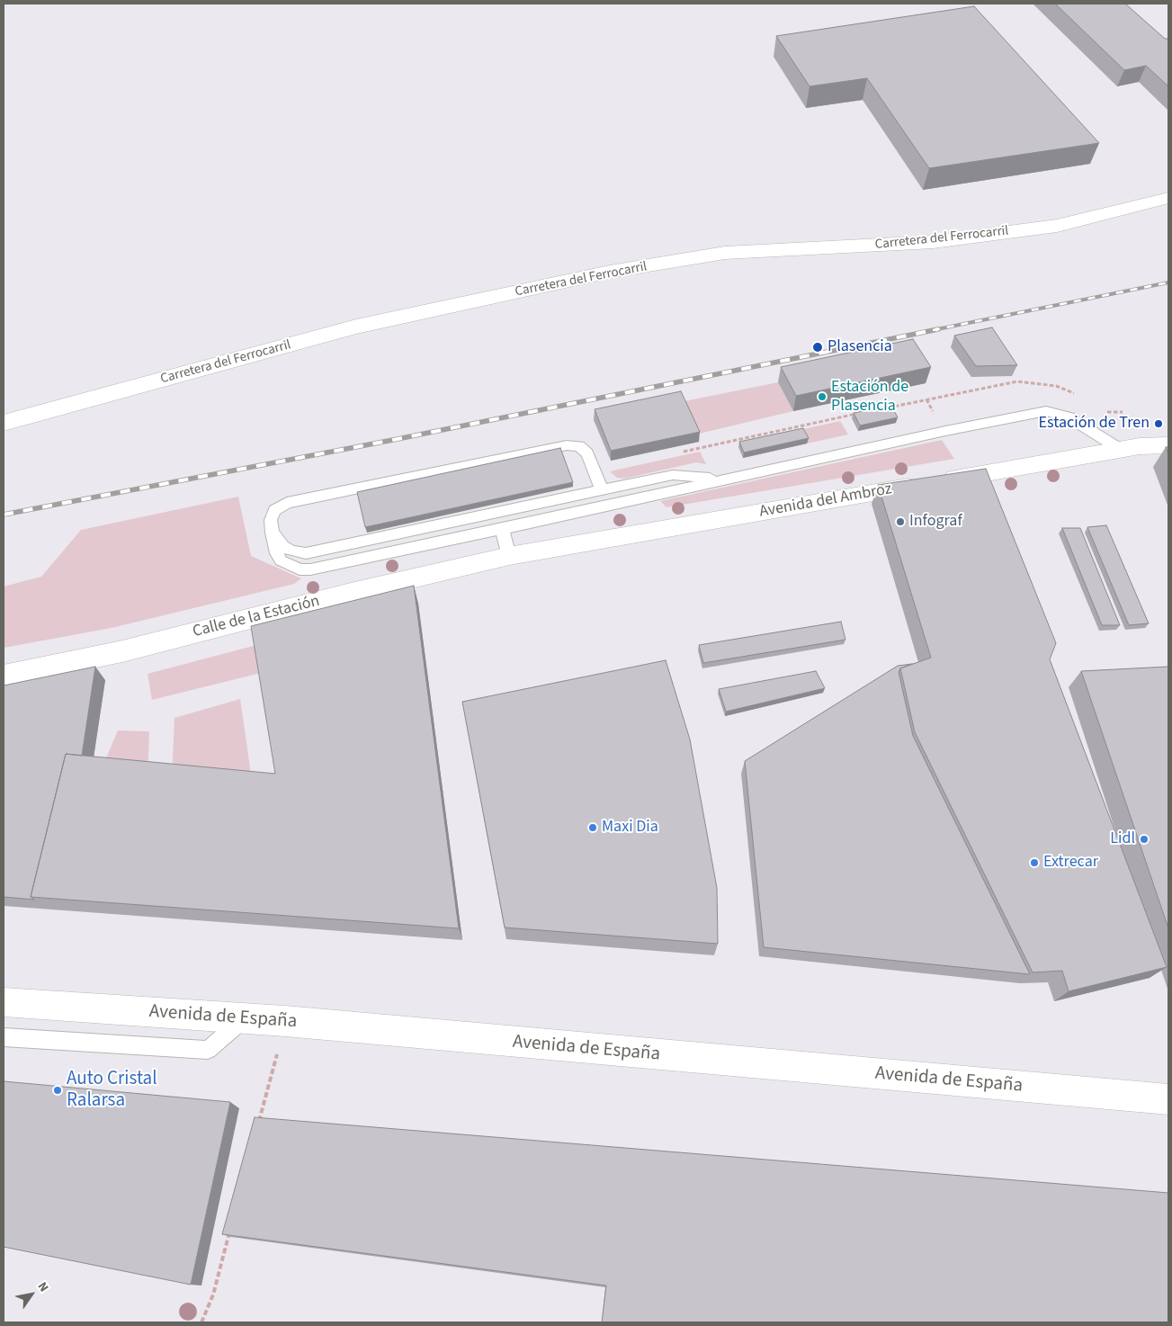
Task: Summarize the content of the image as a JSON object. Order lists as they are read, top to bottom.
{
  "streets": {
    "street": [
      "Carretera del Ferrocarril",
      "Avenida del Ambroz",
      "Calle de la Estación",
      "Avenida de España"
    ]
  },
  "crossings": [
    ["Avenida del Ambroz", "Calle de la Estación"]
  ],
  "places": [
    "Plasencia",
    "Estación de Plasencia",
    "Estación de Tren",
    "Infograf",
    "Maxi Dia",
    "Lidl",
    "Extrecar",
    "Auto Cristal Ralarsa"
  ],
  "north": "top right"
}
